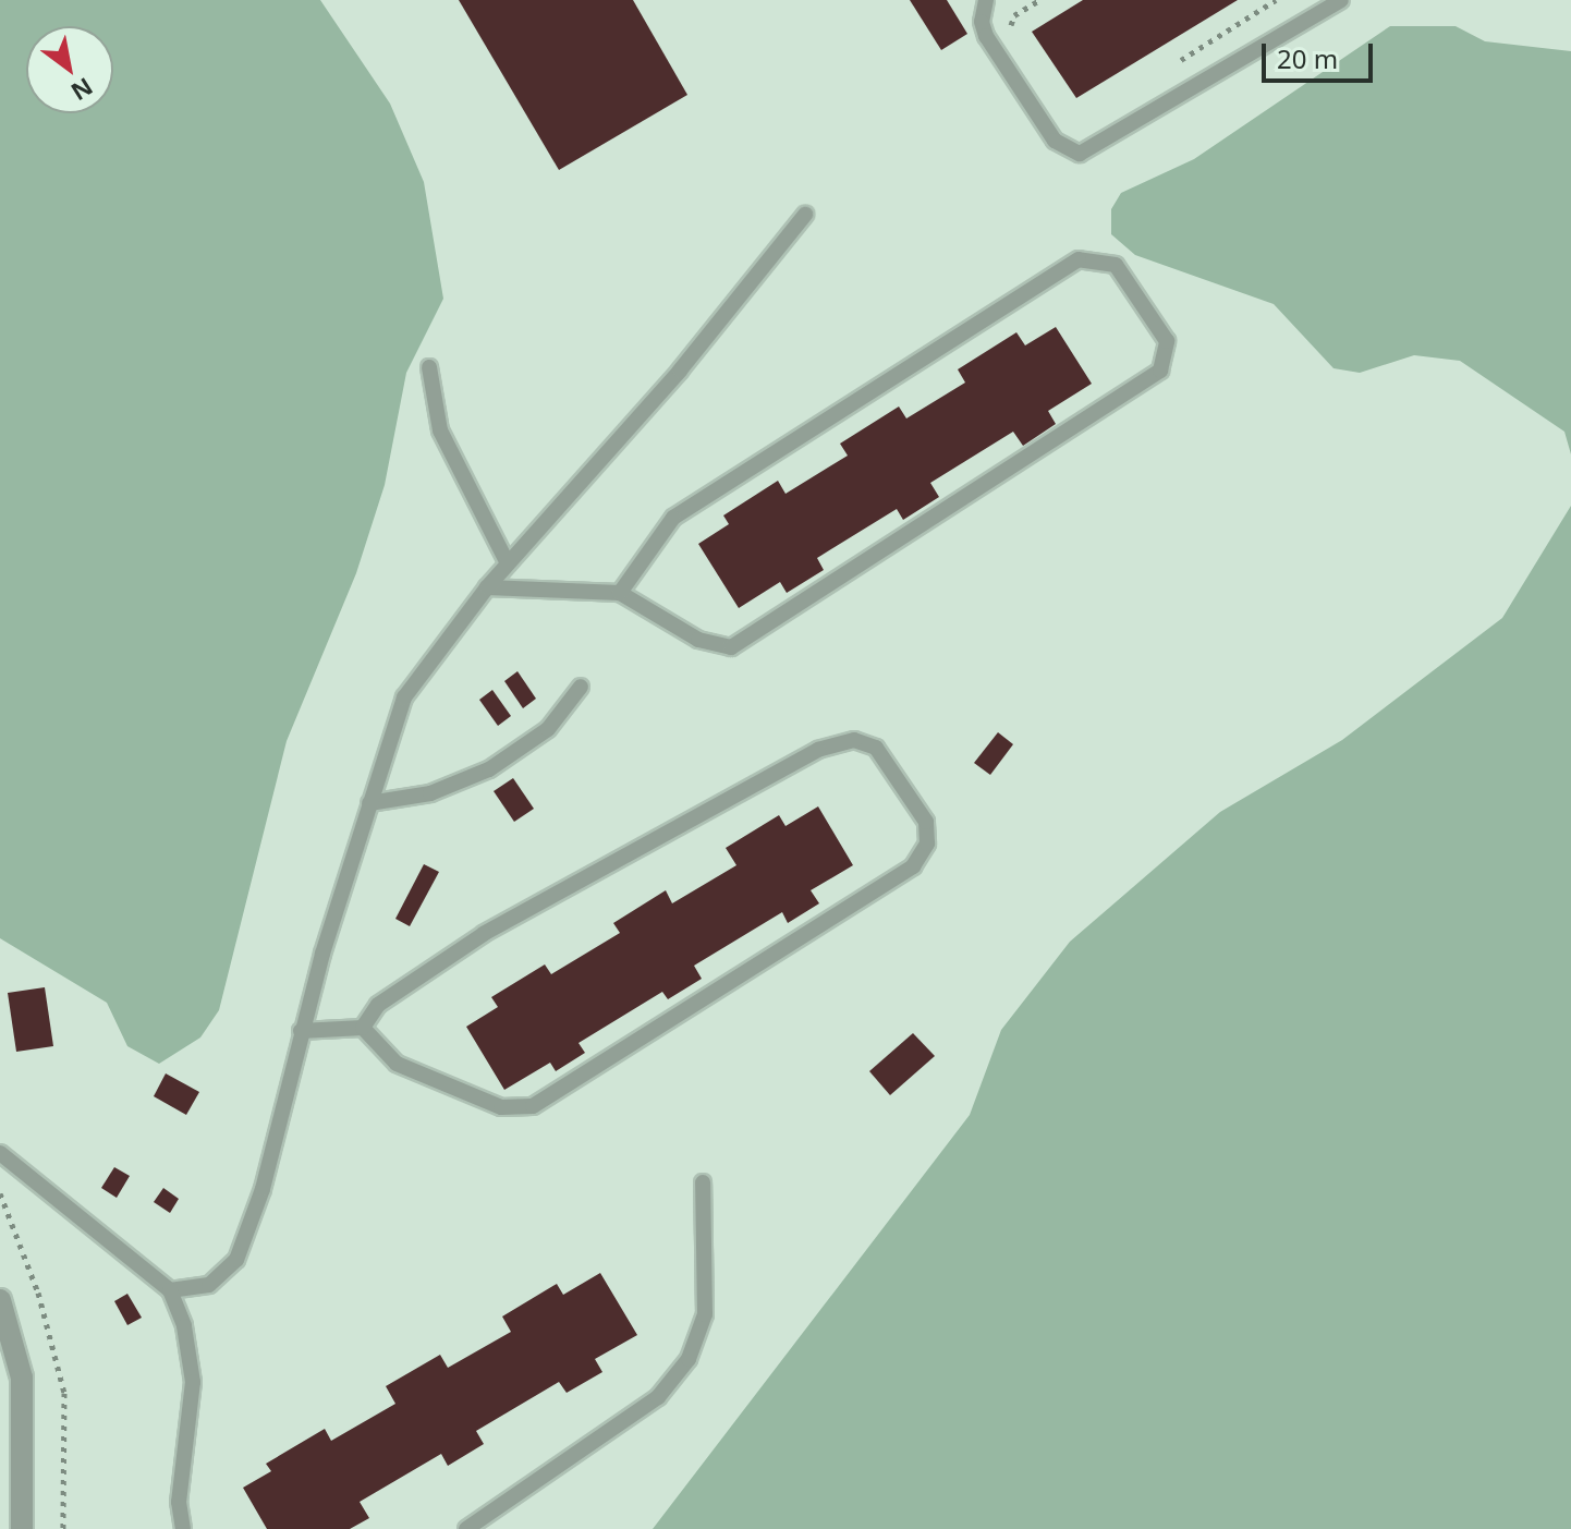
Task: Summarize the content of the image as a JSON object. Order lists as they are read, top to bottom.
{
  "scale_bar": "20 m",
  "north": "bottom right"
}
